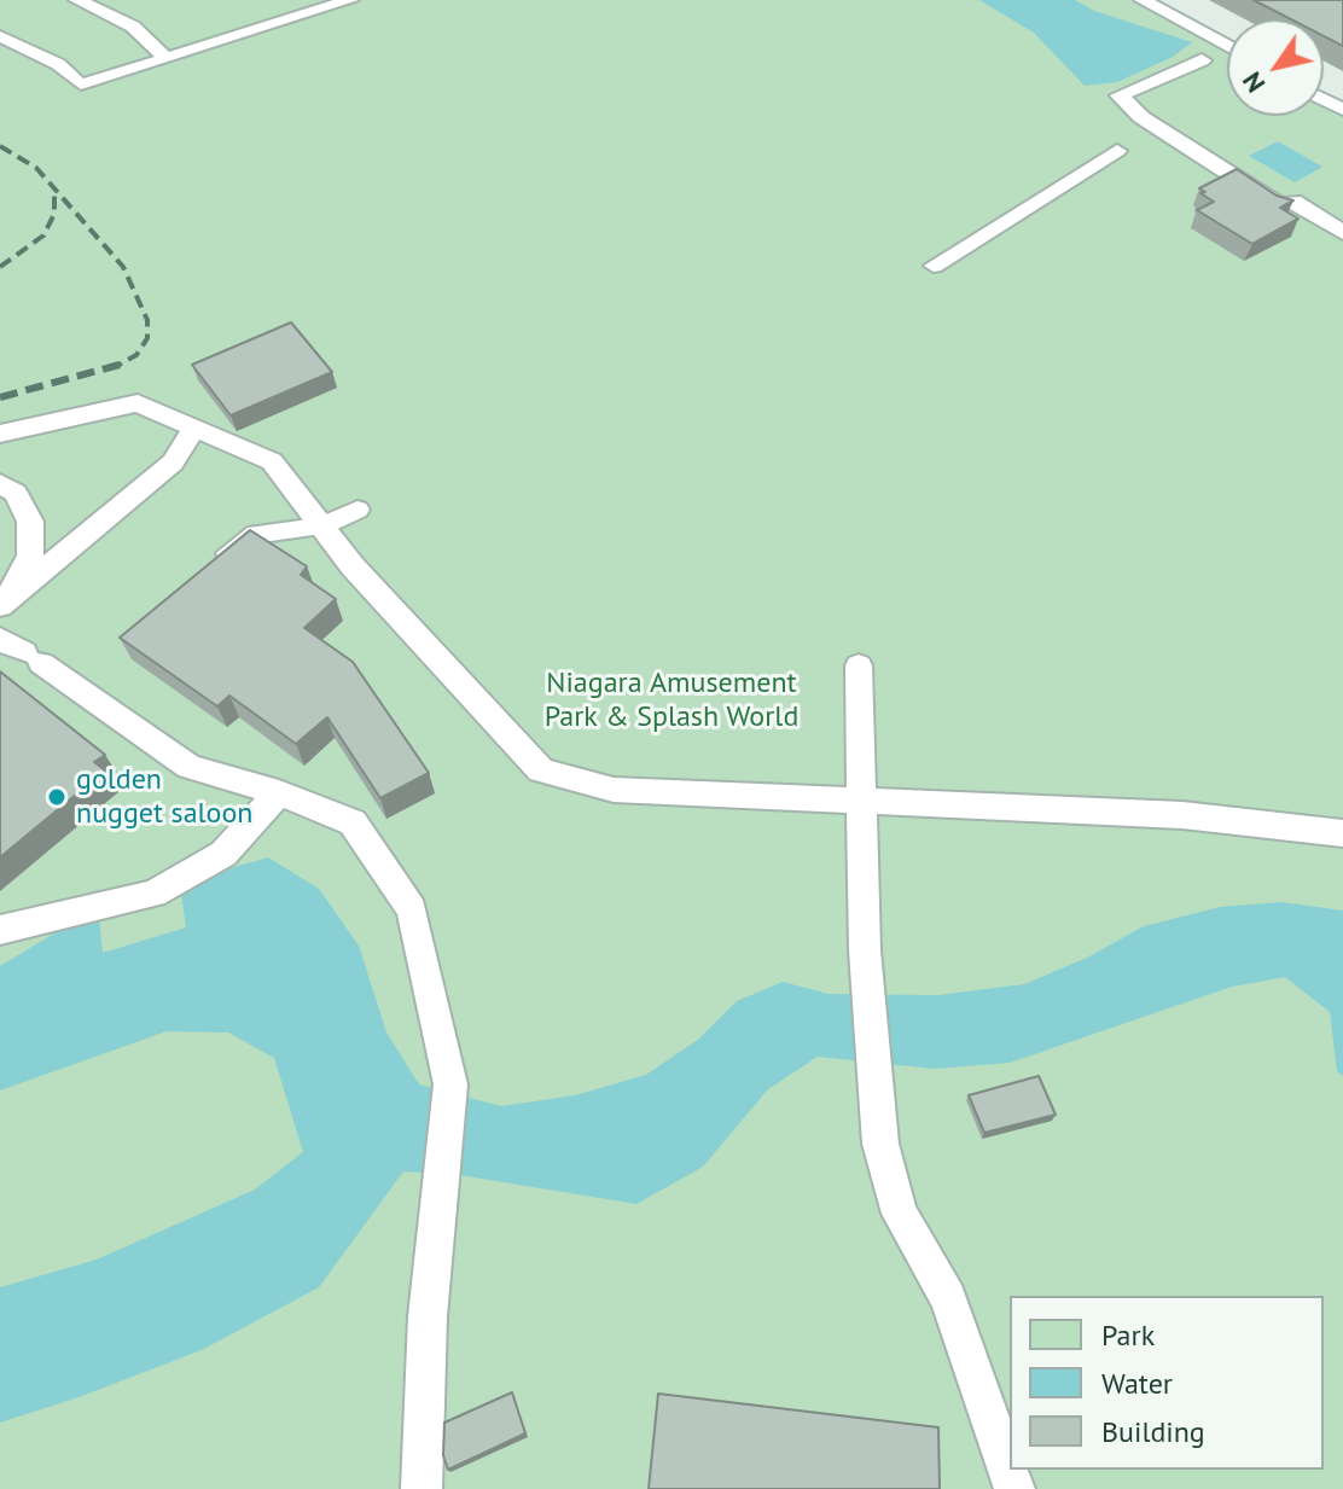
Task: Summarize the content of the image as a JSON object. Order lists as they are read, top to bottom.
{
  "parks": ["Niagara Amusement Park & Splash World"],
  "places": ["golden nugget saloon"],
  "legend": ["Park", "Water", "Building"],
  "north": "bottom left"
}
